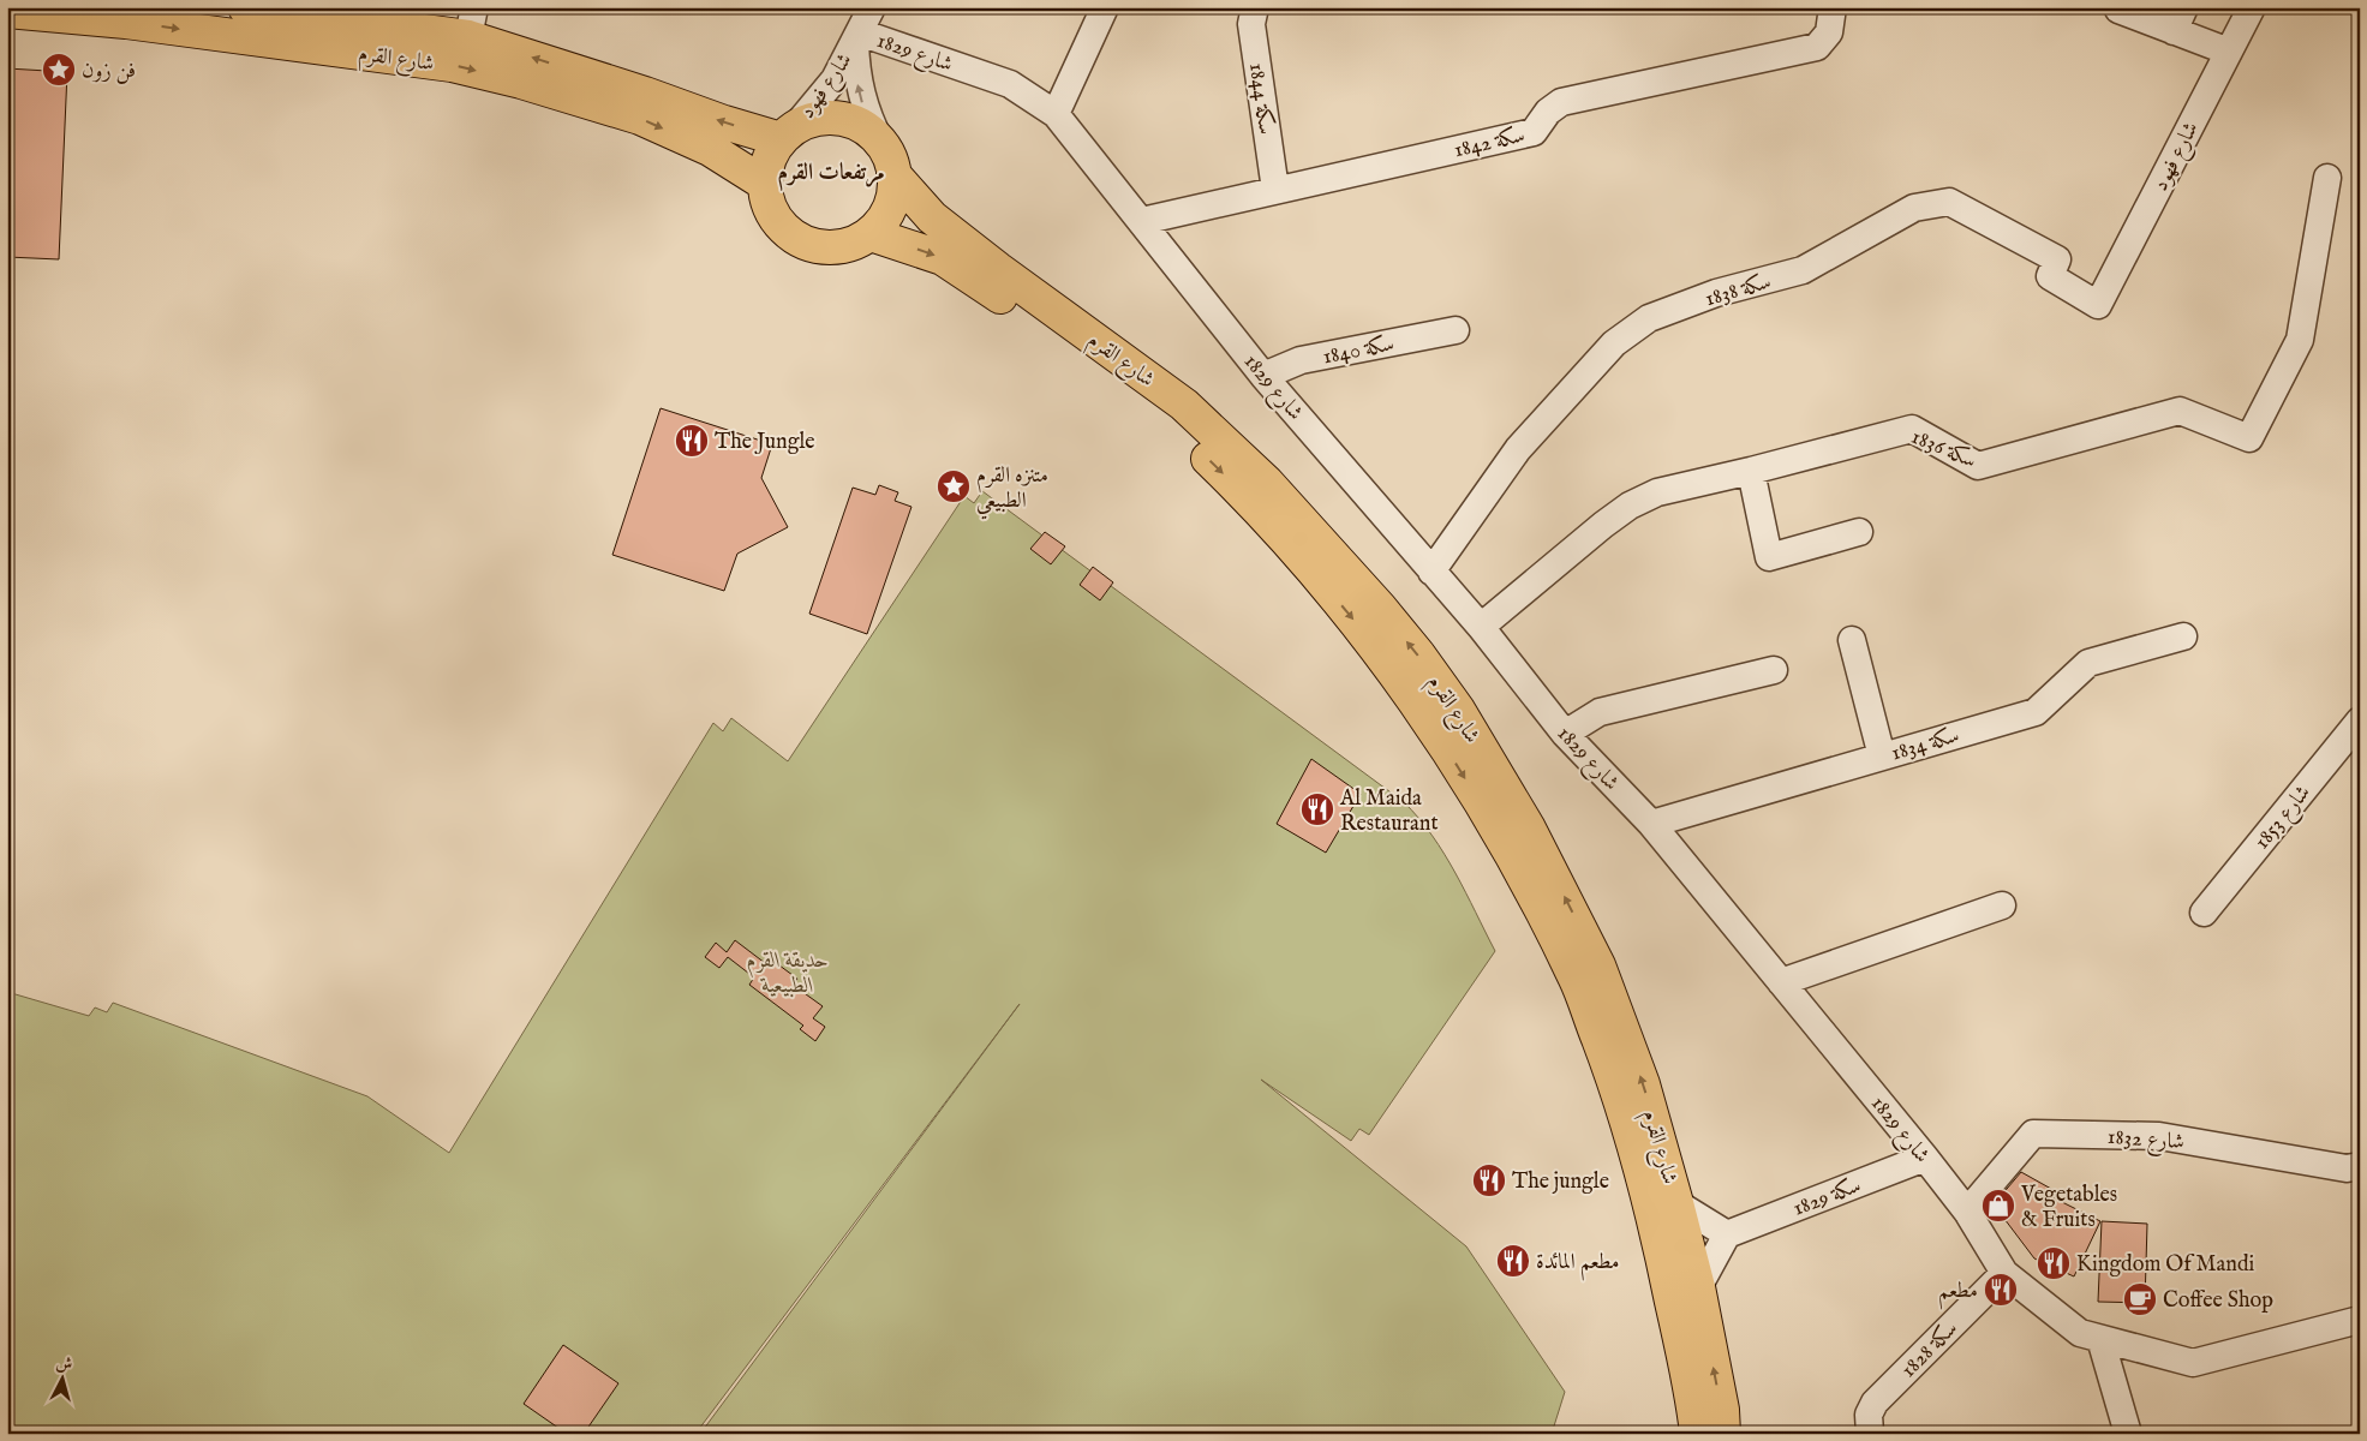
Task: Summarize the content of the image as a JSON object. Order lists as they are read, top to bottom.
{
  "streets": {
    "main road": ["شارع القرم"],
    "street": [
      "1829 شارع",
      "شارع فهود",
      "سكة 1844",
      "سكة 1842",
      "1838 سكة",
      "سكة 1840",
      "سكة 1836",
      "سكة 1834",
      "شارع 1853",
      "1832 شارع",
      "سكة 1829",
      "سكة 1828"
    ]
  },
  "crossings": [
    ["1829 شارع", "شارع فهود"],
    ["1829 شارع", "سكة 1842"],
    ["1829 شارع", "1838 سكة"],
    ["1829 شارع", "سكة 1840"],
    ["1829 شارع", "سكة 1836"],
    ["1829 شارع", "سكة 1834"],
    ["1829 شارع", "1832 شارع"],
    ["1829 شارع", "سكة 1829"],
    ["1829 شارع", "سكة 1828"],
    ["شارع القرم", "شارع فهود"],
    ["شارع فهود", "1838 سكة"],
    ["سكة 1844", "سكة 1842"]
  ],
  "districts": ["مرتفعات القرم"],
  "parks": ["حديقة القرم الطبيعية"],
  "places": {
    "place": ["فن زون", "متنزه القرم الطبيعي"],
    "restaurant": [
      "The Jungle",
      "Al Maida Restaurant",
      "The jungle",
      "مطعم المائدة",
      "Kingdom Of Mandi",
      "مطعم"
    ],
    "shop": ["Vegetables & Fruits"],
    "cafe": ["Coffee Shop"]
  },
  "north": "top"
}
